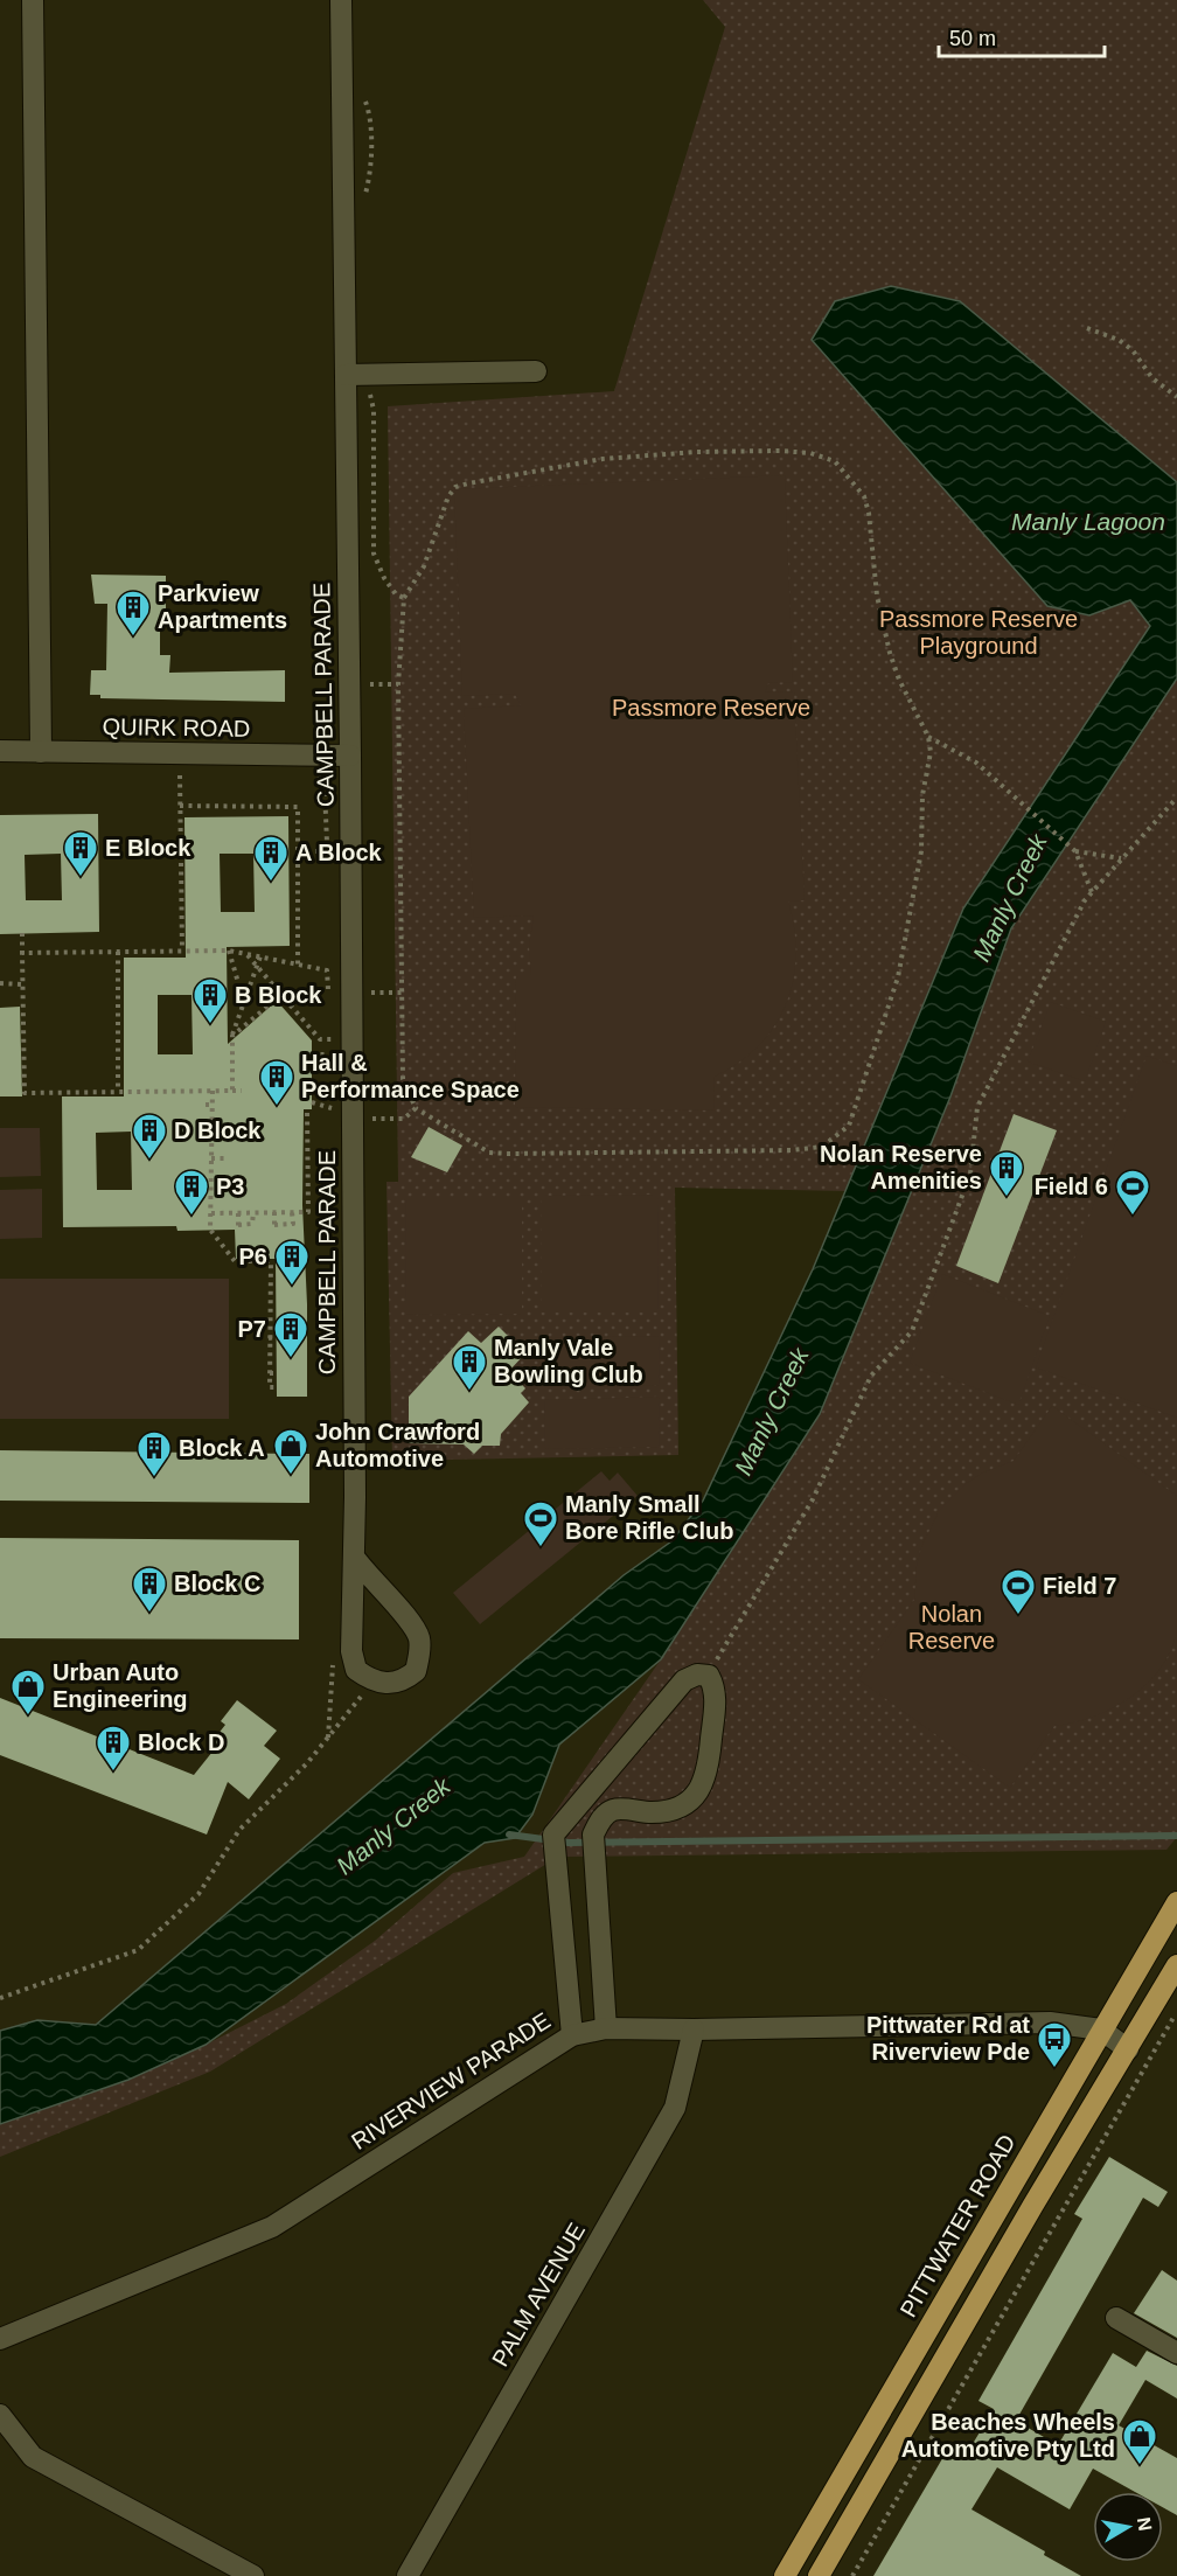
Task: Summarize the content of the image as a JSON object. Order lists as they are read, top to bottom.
{
  "streets": {
    "main road": ["PITTWATER ROAD"],
    "street": [
      "CAMPBELL PARADE",
      "QUIRK ROAD",
      "RIVERVIEW PARADE",
      "PALM AVENUE"
    ]
  },
  "crossings": [
    ["CAMPBELL PARADE", "QUIRK ROAD"],
    ["RIVERVIEW PARADE", "PITTWATER ROAD"],
    ["RIVERVIEW PARADE", "PALM AVENUE"]
  ],
  "water": ["Manly Lagoon", "Manly Creek"],
  "parks": ["Passmore Reserve Playground", "Passmore Reserve", "Nolan Reserve"],
  "places": {
    "building": [
      "Parkview Apartments",
      "E Block",
      "A Block",
      "B Block",
      "Hall & Performance Space",
      "D Block",
      "Nolan Reserve Amenities",
      "P3",
      "P6",
      "P7",
      "Manly Vale Bowling Club",
      "Block A",
      "Block C",
      "Block D"
    ],
    "sports": ["Field 6", "Manly Small Bore Rifle Club", "Field 7"],
    "shop": ["John Crawford Automotive", "Urban Auto Engineering", "Beaches Wheels Automotive Pty Ltd"],
    "bus stop": ["Pittwater Rd at Riverview Pde"]
  },
  "scale_bar": "50 m",
  "north": "right"
}
